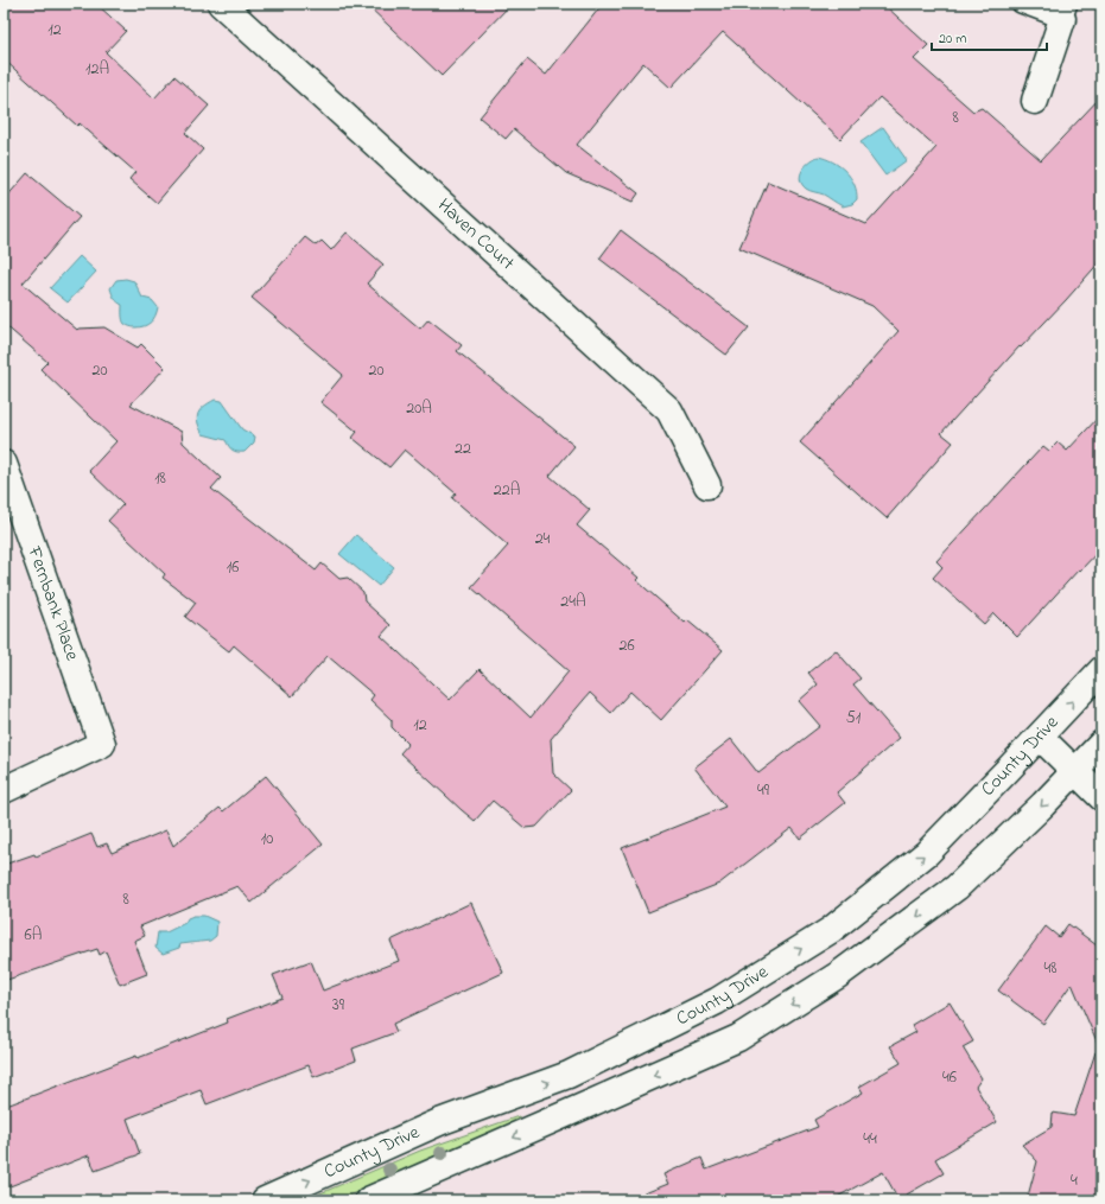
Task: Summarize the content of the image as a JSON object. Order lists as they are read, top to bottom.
{
  "streets": {
    "main road": ["Haven Court", "Fernbank Place", "County Drive"]
  },
  "house_numbers": [
    "12",
    "12A",
    "8",
    "20",
    "20",
    "20A",
    "22",
    "18",
    "22A",
    "24",
    "16",
    "24A",
    "26",
    "51",
    "12",
    "49",
    "10",
    "8",
    "6A",
    "48",
    "39",
    "46",
    "44",
    "4"
  ],
  "scale_bar": "20 m"
}
